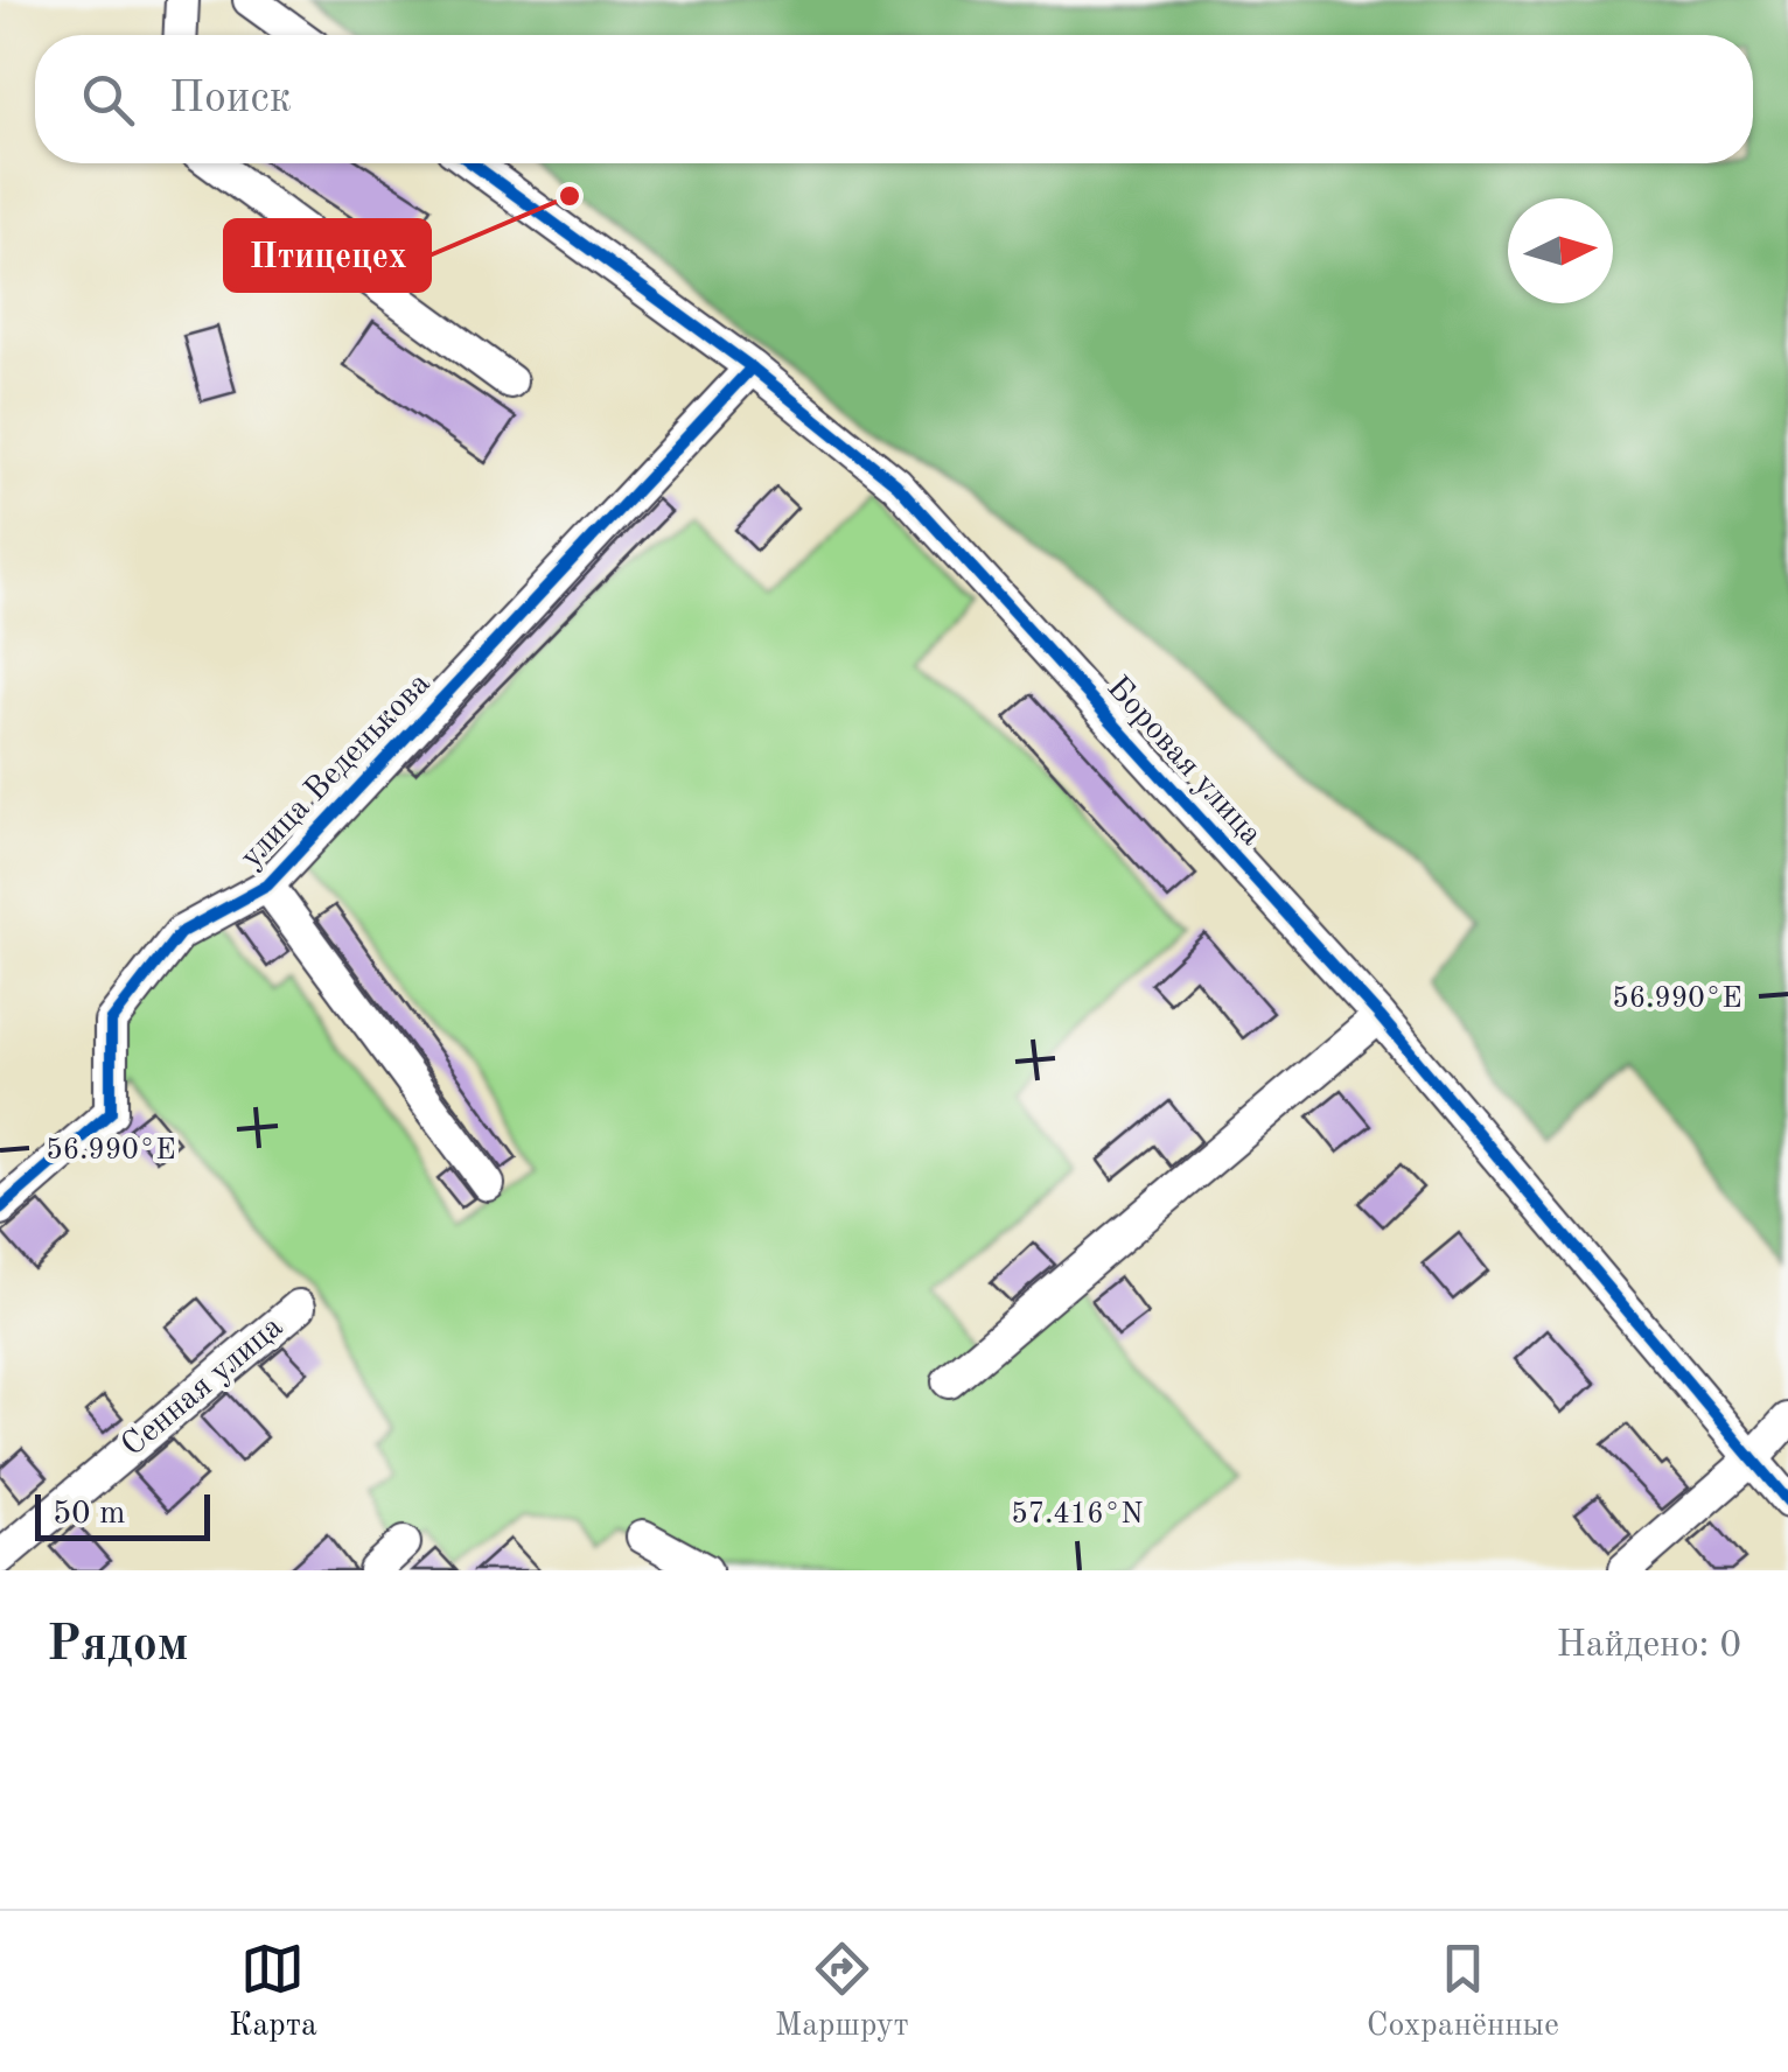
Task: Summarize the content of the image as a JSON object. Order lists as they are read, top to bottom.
{
  "streets": {
    "street": ["Боровая улица", "улица Веденькова", "Сенная улица"]
  },
  "crossings": [
    ["Боровая улица", "улица Веденькова"]
  ],
  "places": ["Птицецех"],
  "scale_bar": "50 m",
  "north": "right",
  "page": {
    "search": "Поиск",
    "scale": "50 m",
    "heading": ["Рядом", "Найдено: 0"],
    "nav": ["Карта", "Маршрут", "Сохранённые"]
  },
  "coordinates": ["56.990°E", "57.416°N"]
}
